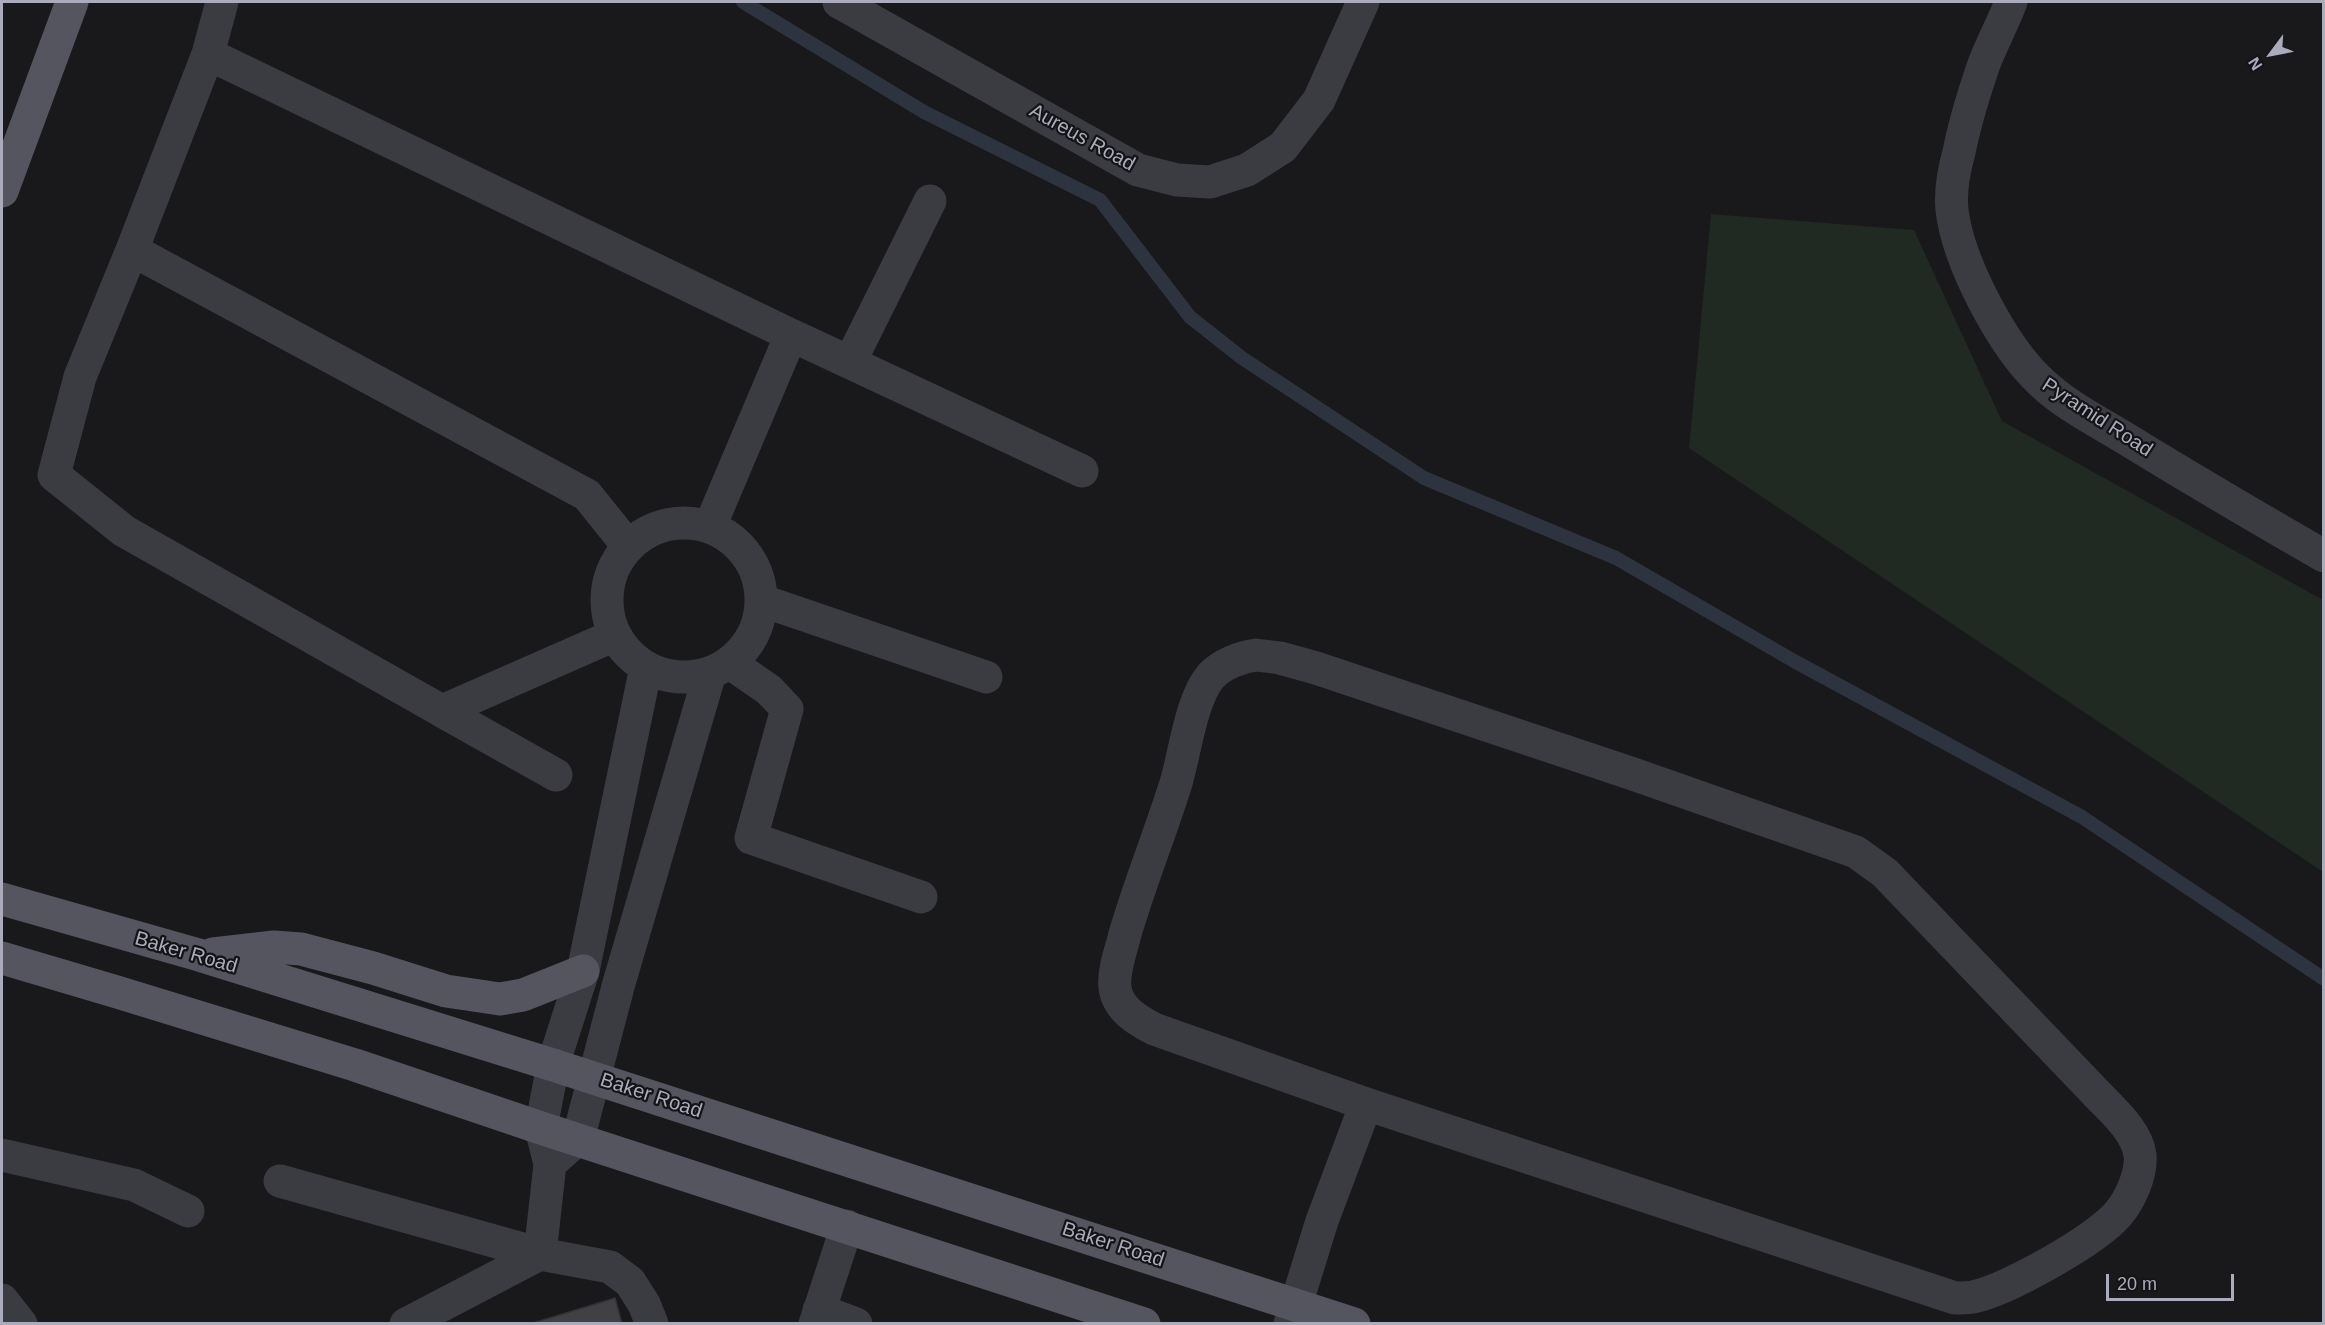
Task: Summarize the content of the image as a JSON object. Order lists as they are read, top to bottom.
{
  "streets": {
    "main road": ["Baker Road"],
    "street": ["Aureus Road", "Pyramid Road"]
  },
  "scale_bar": "20 m",
  "north": "bottom left"
}
